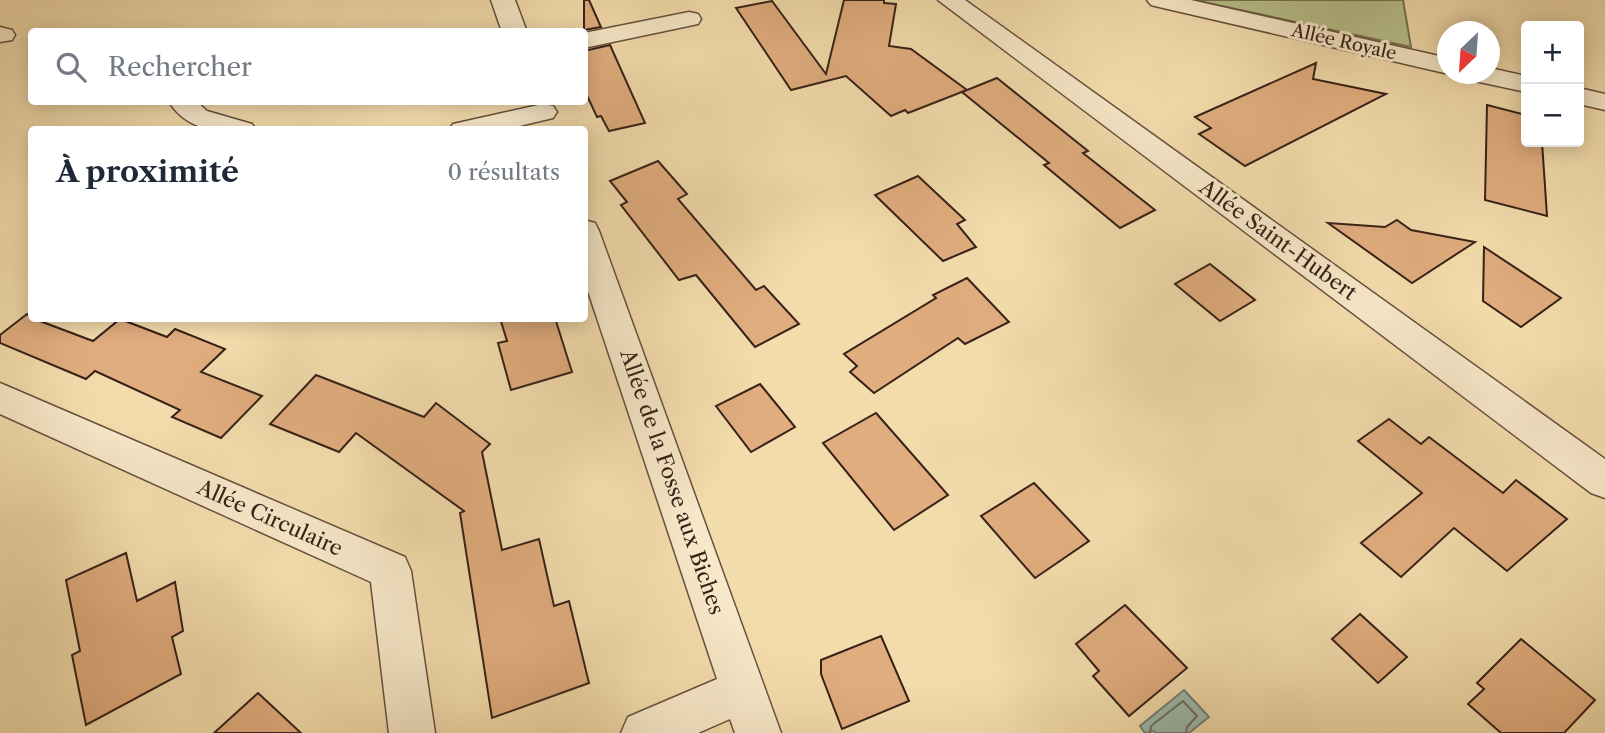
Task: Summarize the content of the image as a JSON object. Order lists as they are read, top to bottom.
{
  "streets": {
    "street": [
      "Allée Royale",
      "Allée Saint-Hubert",
      "Allée de la Fosse aux Biches",
      "Allée Circulaire"
    ]
  },
  "north": "bottom left",
  "page": {
    "map_buttons": ["+", "−"],
    "search": "Rechercher",
    "heading": ["À proximité", "0 résultats"]
  }
}
